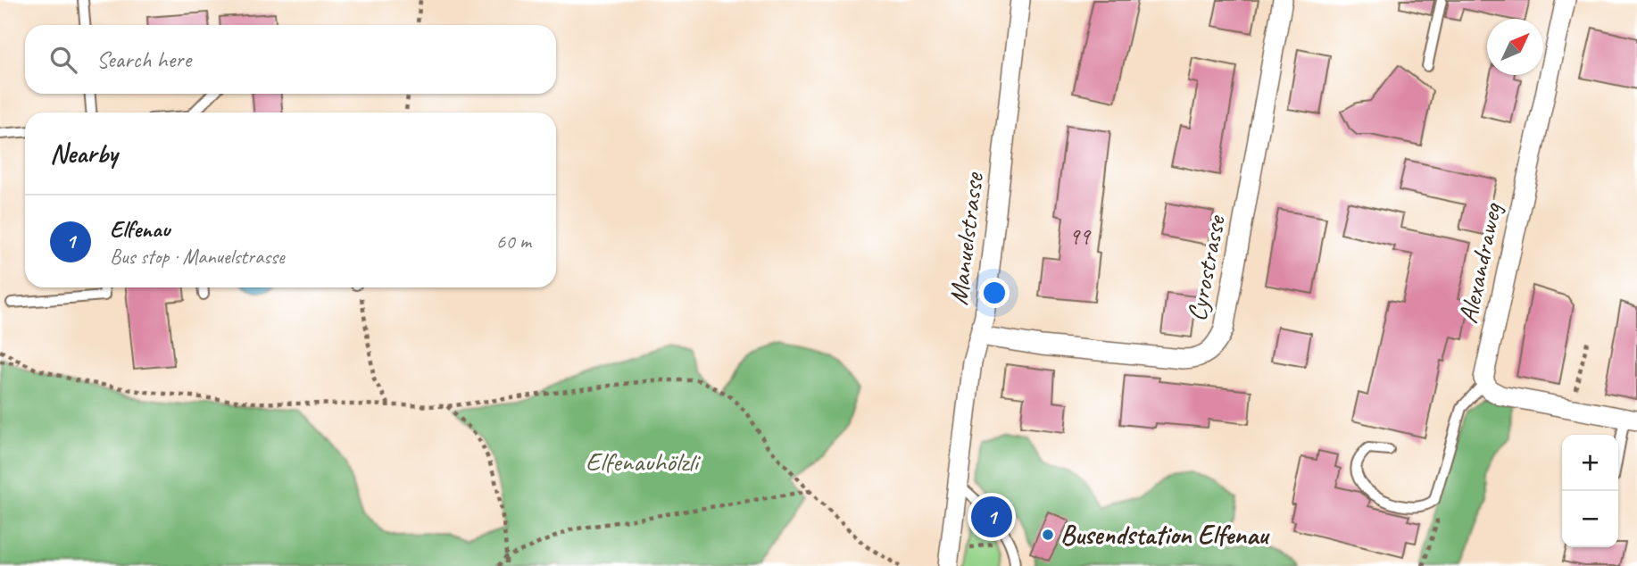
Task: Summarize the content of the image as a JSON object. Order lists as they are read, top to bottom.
{
  "streets": {
    "street": ["Manuelstrasse", "Alexandraweg", "Cyrostrasse"]
  },
  "crossings": [
    ["Manuelstrasse", "Cyrostrasse"]
  ],
  "parks": ["Elfenauhölzli"],
  "places": ["Busendstation Elfenau"],
  "house_numbers": ["99"],
  "north": "top right",
  "page": {
    "search": "Search here",
    "heading": "Nearby",
    "list": [
      {
        "mark": "1",
        "name": "Elfenau",
        "note": "Bus stop · Manuelstrasse",
        "value": "60 m"
      }
    ],
    "map_buttons": ["+", "−"],
    "pins": "1"
  }
}
